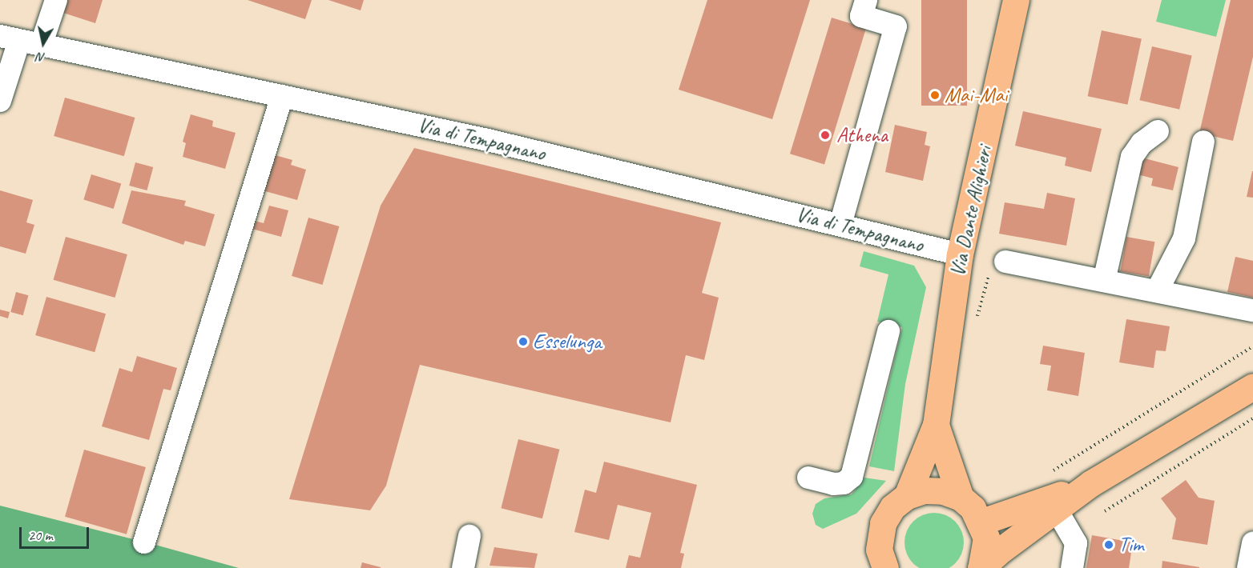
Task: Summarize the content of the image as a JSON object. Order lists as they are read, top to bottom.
{
  "streets": {
    "main road": ["Via Dante Alighieri"],
    "street": ["Via di Tempagnano"]
  },
  "crossings": [
    ["Via di Tempagnano", "Via Dante Alighieri"]
  ],
  "places": [
    "Mai-Mai",
    "Athena",
    "Esselunga",
    "Tim"
  ],
  "scale_bar": "20 m",
  "north": "bottom"
}
